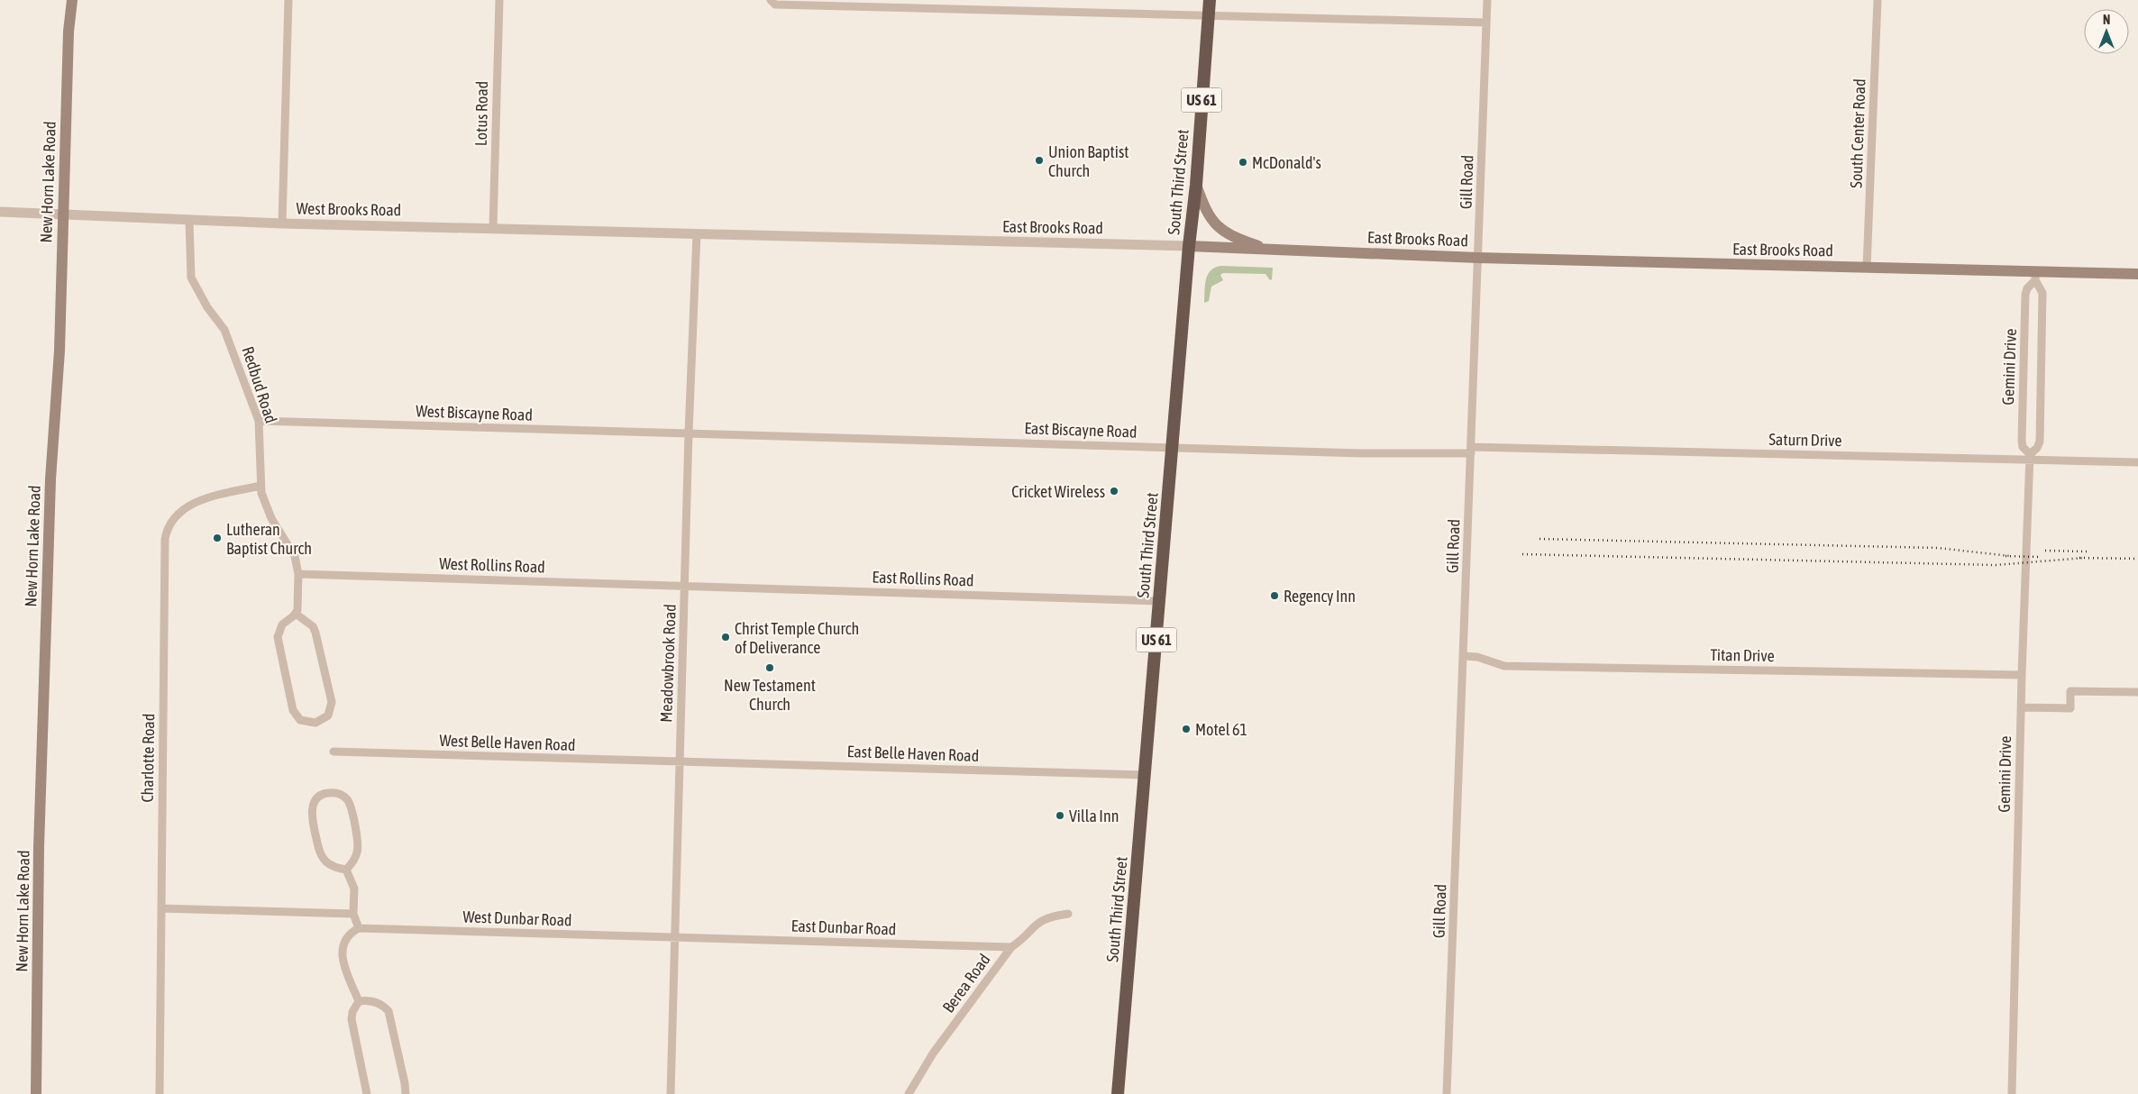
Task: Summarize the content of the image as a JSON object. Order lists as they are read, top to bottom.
{
  "streets": {
    "highway": ["US 61", "South Third Street"],
    "main road": ["New Horn Lake Road", "East Brooks Road"],
    "street": [
      "Lotus Road",
      "South Center Road",
      "Gill Road",
      "West Brooks Road",
      "Gemini Drive",
      "Redbud Road",
      "West Biscayne Road",
      "East Biscayne Road",
      "Saturn Drive",
      "West Rollins Road",
      "East Rollins Road",
      "Titan Drive",
      "Meadowbrook Road",
      "West Belle Haven Road",
      "East Belle Haven Road",
      "Charlotte Road",
      "West Dunbar Road",
      "East Dunbar Road",
      "Berea Road"
    ]
  },
  "crossings": [
    ["Lotus Road", "West Brooks Road"],
    ["South Center Road", "East Brooks Road"],
    ["New Horn Lake Road", "West Brooks Road"],
    ["South Third Street", "East Brooks Road"],
    ["South Third Street", "East Biscayne Road"],
    ["South Third Street", "East Rollins Road"],
    ["South Third Street", "East Belle Haven Road"],
    ["Gill Road", "East Brooks Road"],
    ["Gill Road", "East Biscayne Road"],
    ["Gill Road", "Saturn Drive"],
    ["Gill Road", "Titan Drive"],
    ["West Brooks Road", "East Brooks Road"],
    ["West Brooks Road", "Redbud Road"],
    ["West Brooks Road", "Meadowbrook Road"],
    ["East Brooks Road", "Gemini Drive"],
    ["East Brooks Road", "Meadowbrook Road"],
    ["Gemini Drive", "Saturn Drive"],
    ["Gemini Drive", "Titan Drive"],
    ["Redbud Road", "West Biscayne Road"],
    ["Redbud Road", "West Rollins Road"],
    ["Redbud Road", "Charlotte Road"],
    ["West Biscayne Road", "East Biscayne Road"],
    ["West Biscayne Road", "Meadowbrook Road"],
    ["East Biscayne Road", "Saturn Drive"],
    ["East Biscayne Road", "Meadowbrook Road"],
    ["West Rollins Road", "East Rollins Road"],
    ["West Rollins Road", "Meadowbrook Road"],
    ["East Rollins Road", "Meadowbrook Road"],
    ["Meadowbrook Road", "West Belle Haven Road"],
    ["Meadowbrook Road", "East Belle Haven Road"],
    ["Meadowbrook Road", "West Dunbar Road"],
    ["Meadowbrook Road", "East Dunbar Road"],
    ["West Belle Haven Road", "East Belle Haven Road"],
    ["West Dunbar Road", "East Dunbar Road"],
    ["East Dunbar Road", "Berea Road"]
  ],
  "places": [
    "Union Baptist Church",
    "McDonald's",
    "Cricket Wireless",
    "Lutheran Baptist Church",
    "Regency Inn",
    "Christ Temple Church of Deliverance",
    "New Testament Church",
    "Motel 61",
    "Villa Inn"
  ],
  "north": "top"
}
